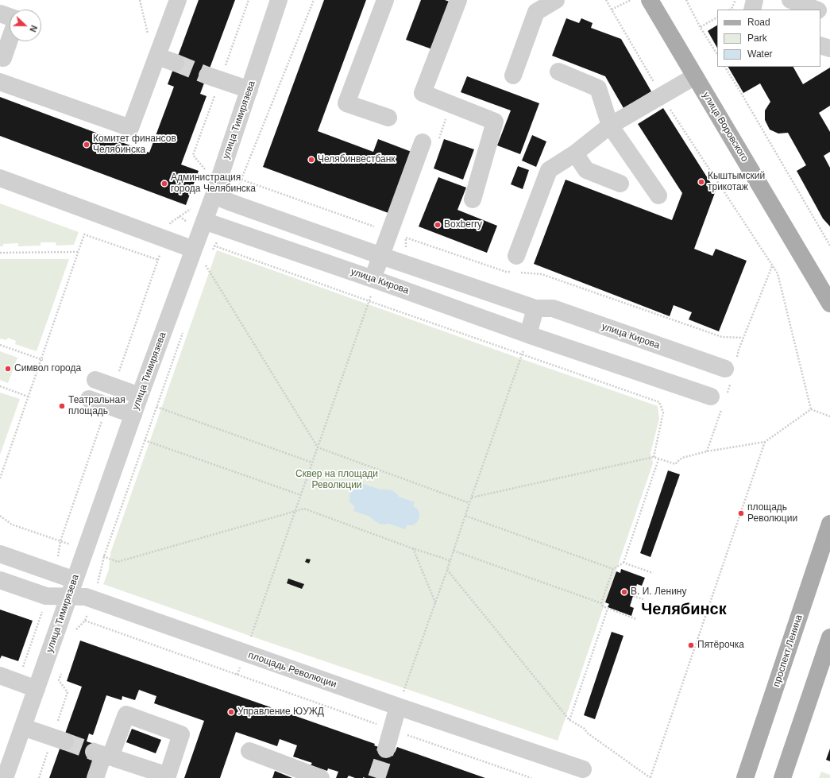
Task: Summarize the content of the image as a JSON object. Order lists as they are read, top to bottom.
{
  "streets": {
    "main road": ["улица Воровского", "проспект Ленина"],
    "street": ["улица Тимирязева", "улица Кирова", "площадь Революции"]
  },
  "crossings": [
    ["улица Тимирязева", "улица Кирова"],
    ["улица Тимирязева", "площадь Революции"]
  ],
  "districts": ["Челябинск"],
  "parks": ["Сквер на площади Революции"],
  "places": [
    "Комитет финансов Челябинска",
    "Челябинвестбанк",
    "Кыштымский трикотаж",
    "Администрация города Челябинска",
    "Boxberry",
    "Символ города",
    "Театральная площадь",
    "площадь Революции",
    "В. И. Ленину",
    "Пятёрочка",
    "Управление ЮУЖД"
  ],
  "legend": ["Road", "Park", "Water"],
  "north": "right"
}
